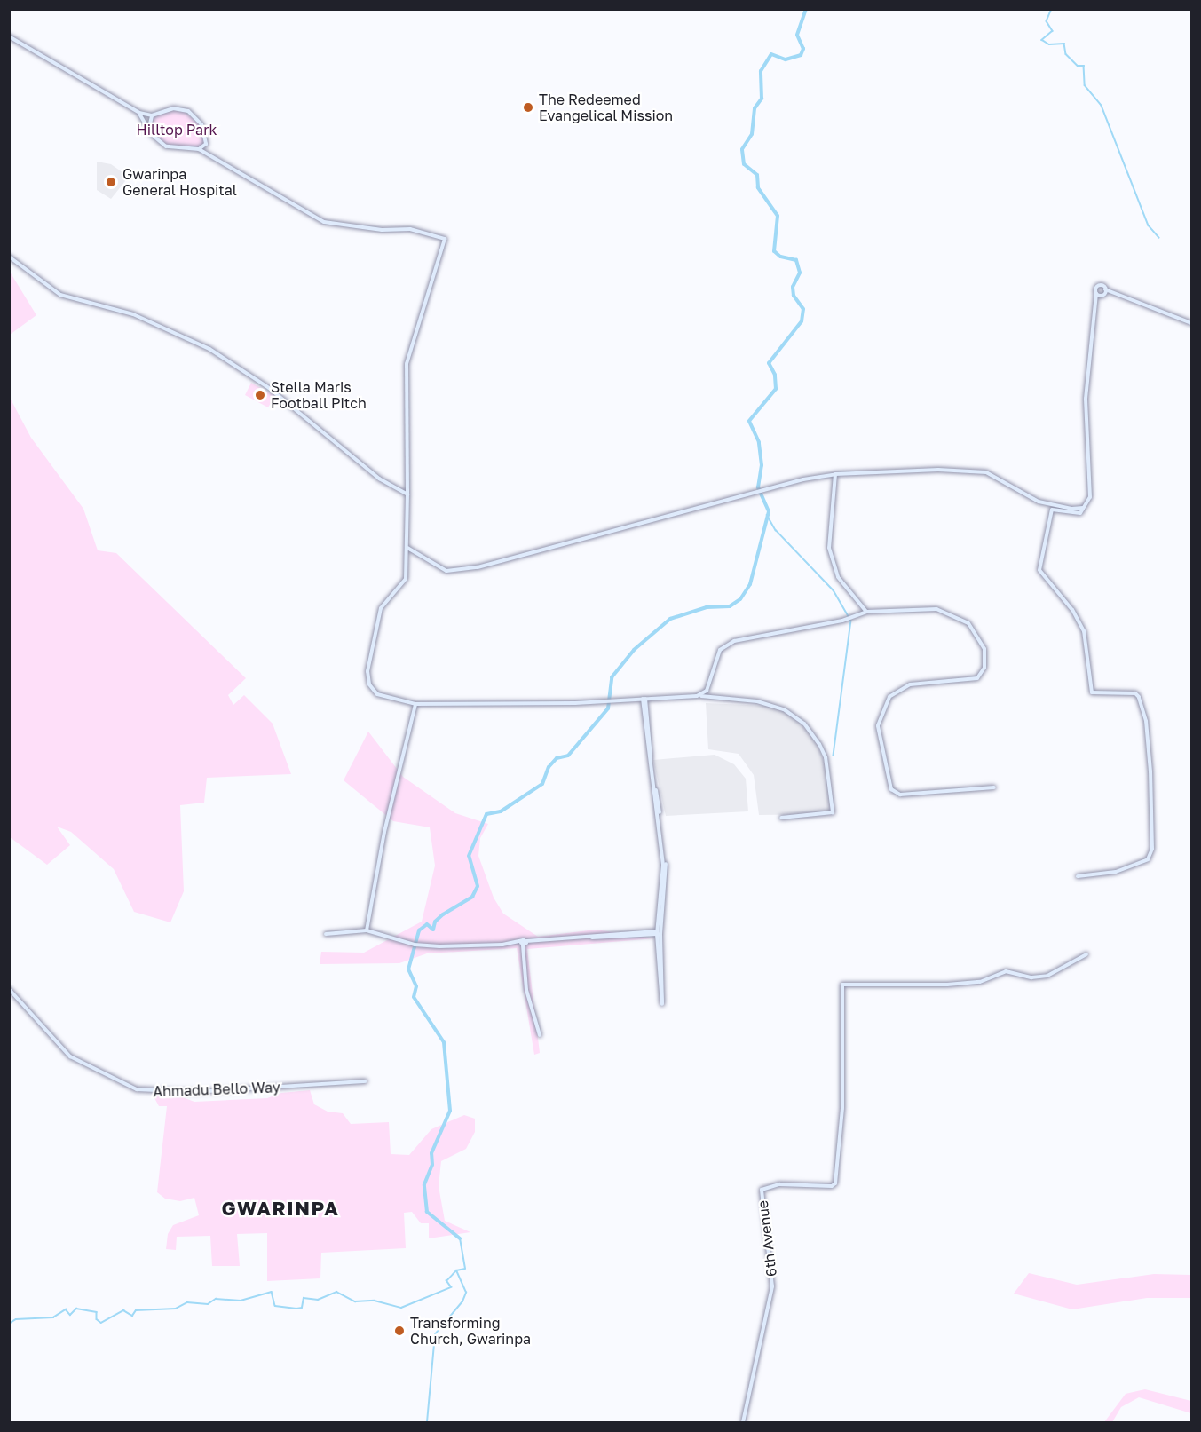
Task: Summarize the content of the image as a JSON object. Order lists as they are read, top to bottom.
{
  "streets": {
    "street": ["Ahmadu Bello Way", "6th Avenue"]
  },
  "districts": ["GWARINPA"],
  "parks": ["Hilltop Park"],
  "places": [
    "The Redeemed Evangelical Mission",
    "Gwarinpa General Hospital",
    "Stella Maris Football Pitch",
    "Transforming Church, Gwarinpa"
  ]
}
